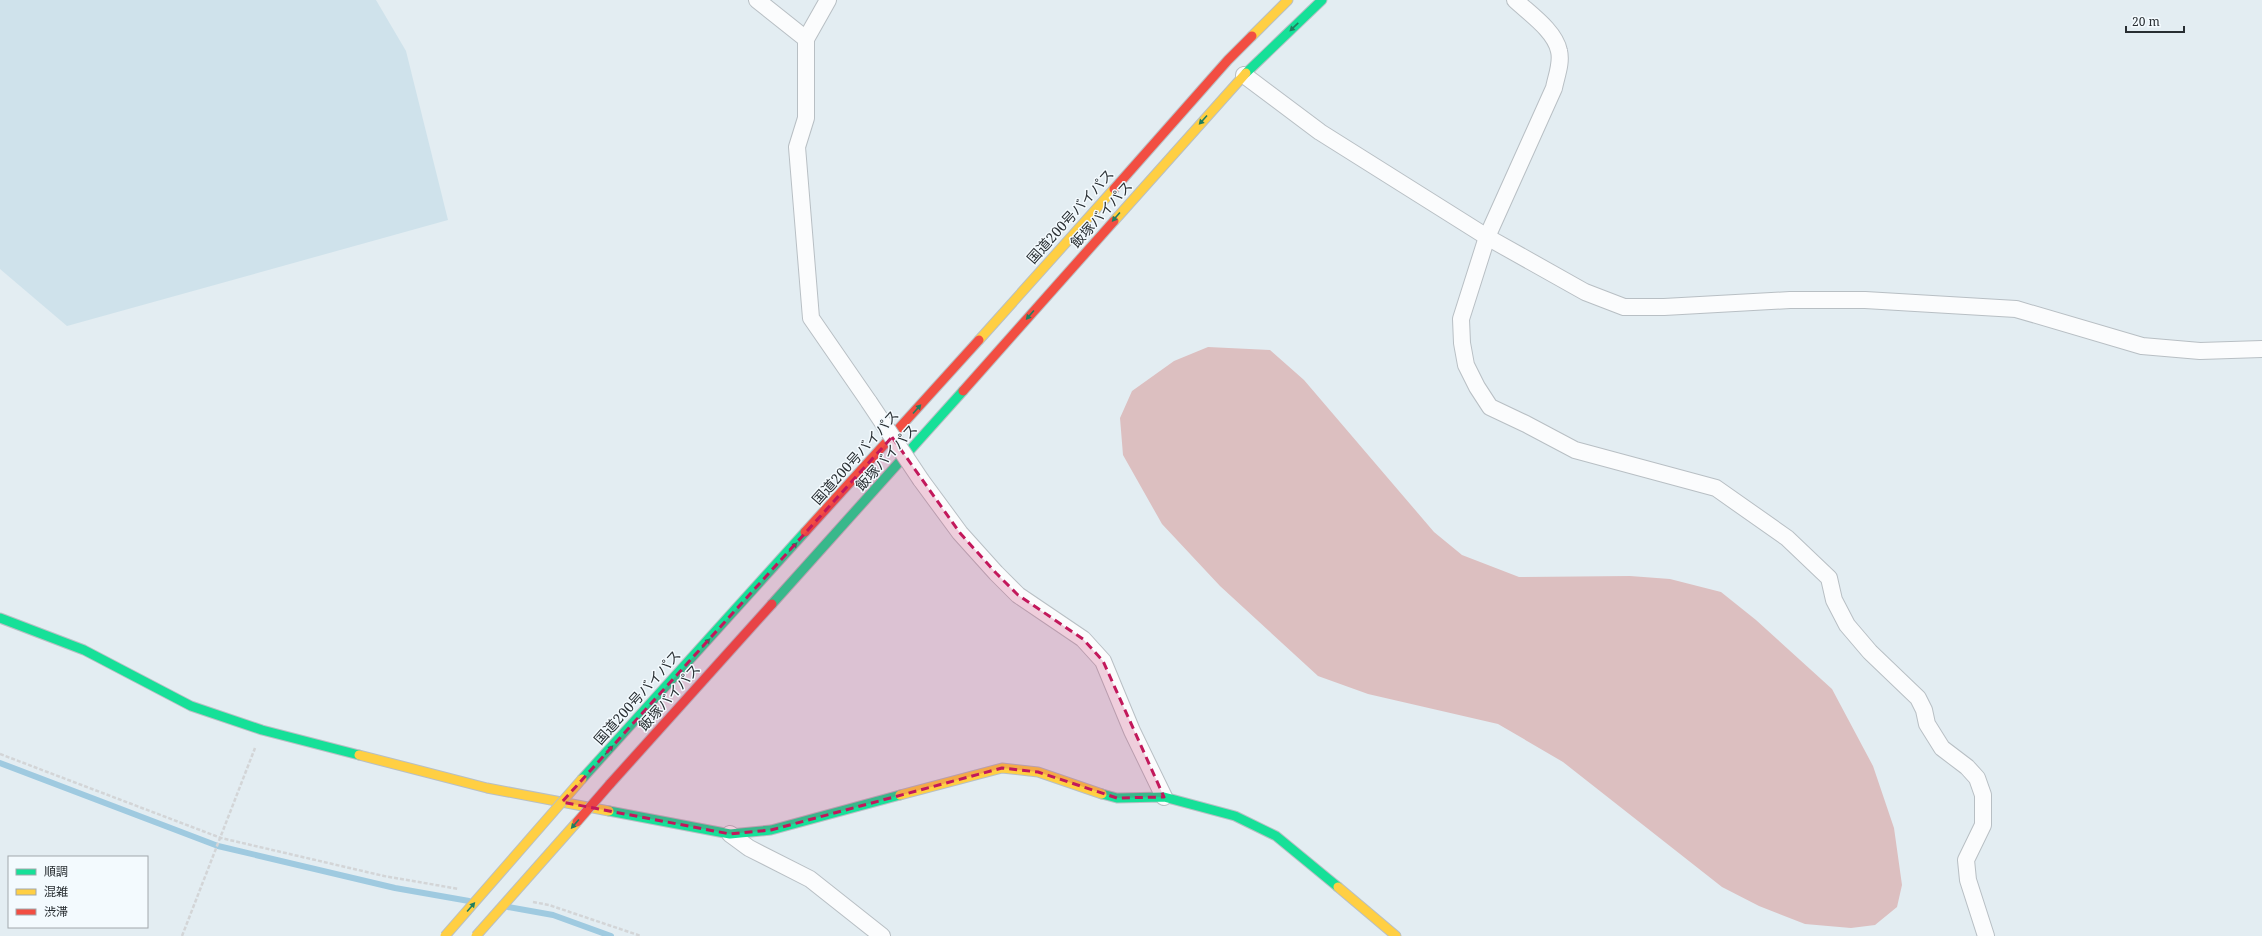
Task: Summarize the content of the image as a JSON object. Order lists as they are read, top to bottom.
{
  "streets": {
    "main road": ["飯塚バイパス", "国道200号バイパス"]
  },
  "one_way": ["飯塚バイパス", "国道200号バイパス"],
  "legend": ["順調", "混雑", "渋滞"],
  "scale_bar": "20 m"
}
